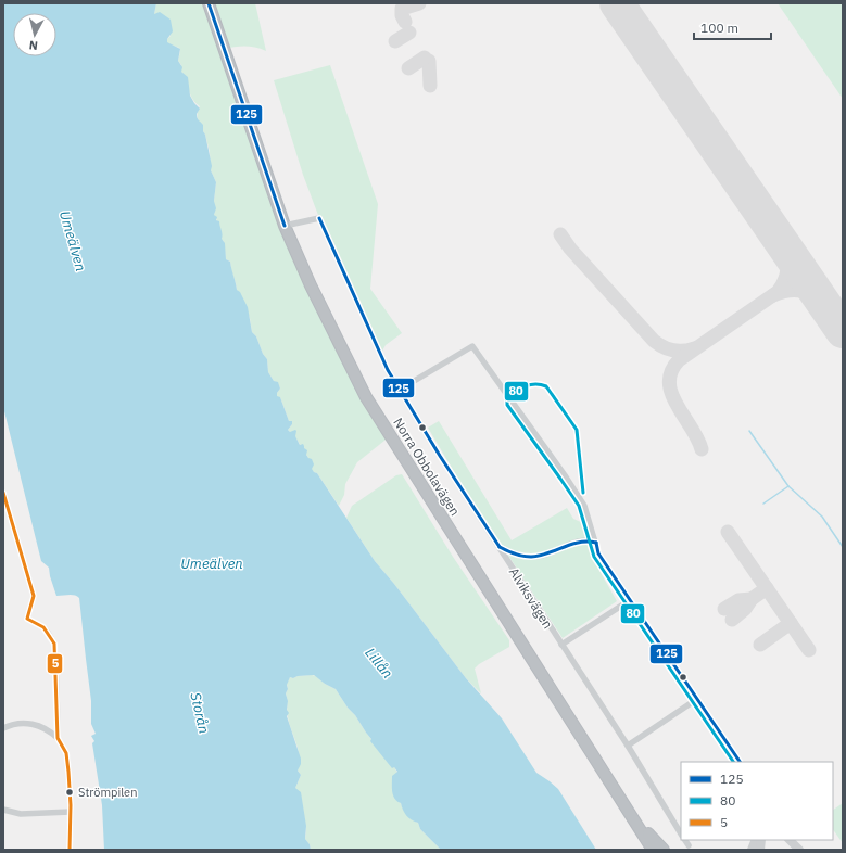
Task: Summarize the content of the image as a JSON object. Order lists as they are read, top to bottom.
{
  "streets": {
    "highway": ["Norra Obbolavägen"],
    "street": ["Alviksvägen"]
  },
  "crossings": [
    ["Norra Obbolavägen", "Alviksvägen"]
  ],
  "water": ["Umeälven", "Lillån", "Storån"],
  "places": ["Strömpilen"],
  "lines": ["transit line 125", "transit line 80", "transit line 5"],
  "legend": ["125", "80", "5"],
  "scale_bar": "100 m",
  "north": "bottom"
}
